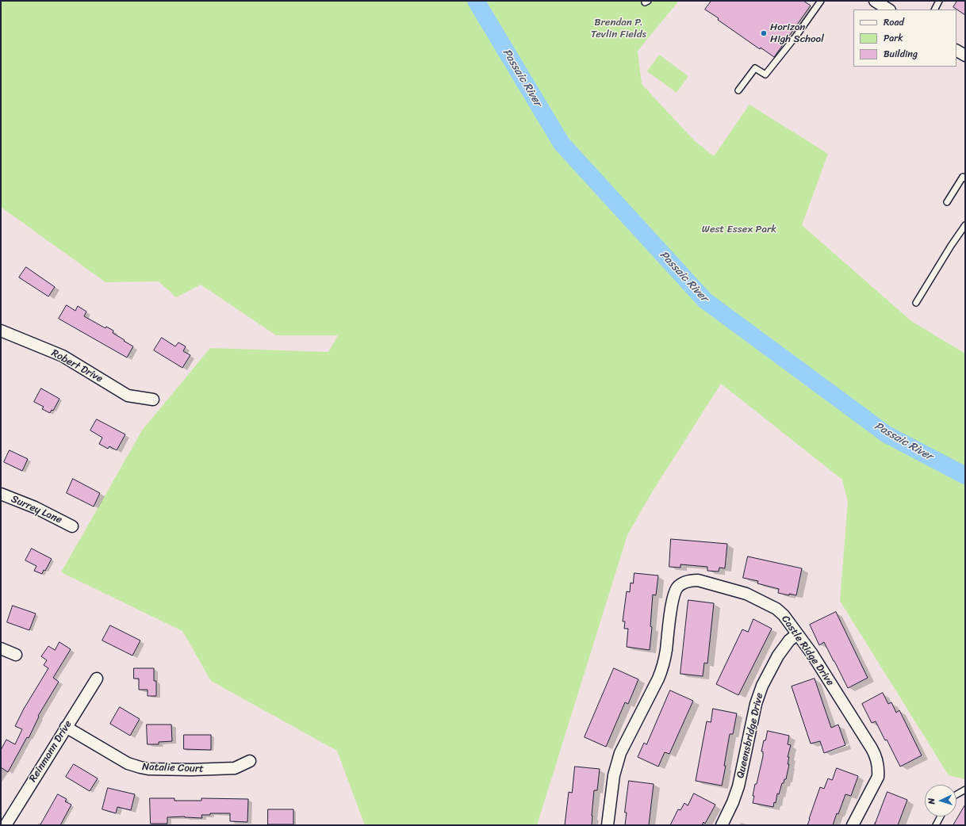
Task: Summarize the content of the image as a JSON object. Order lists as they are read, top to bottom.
{
  "streets": {
    "street": [
      "Robert Drive",
      "Surrey Lane",
      "Castle Ridge Drive",
      "Queensbridge Drive",
      "Reinmann Drive",
      "Natalie Court"
    ]
  },
  "crossings": [
    ["Castle Ridge Drive", "Queensbridge Drive"],
    ["Reinmann Drive", "Natalie Court"]
  ],
  "water": ["Passaic River"],
  "parks": ["Brendan P. Tevlin Fields", "West Essex Park"],
  "places": ["Horizon High School"],
  "legend": ["Road", "Park", "Building"],
  "north": "left"
}
